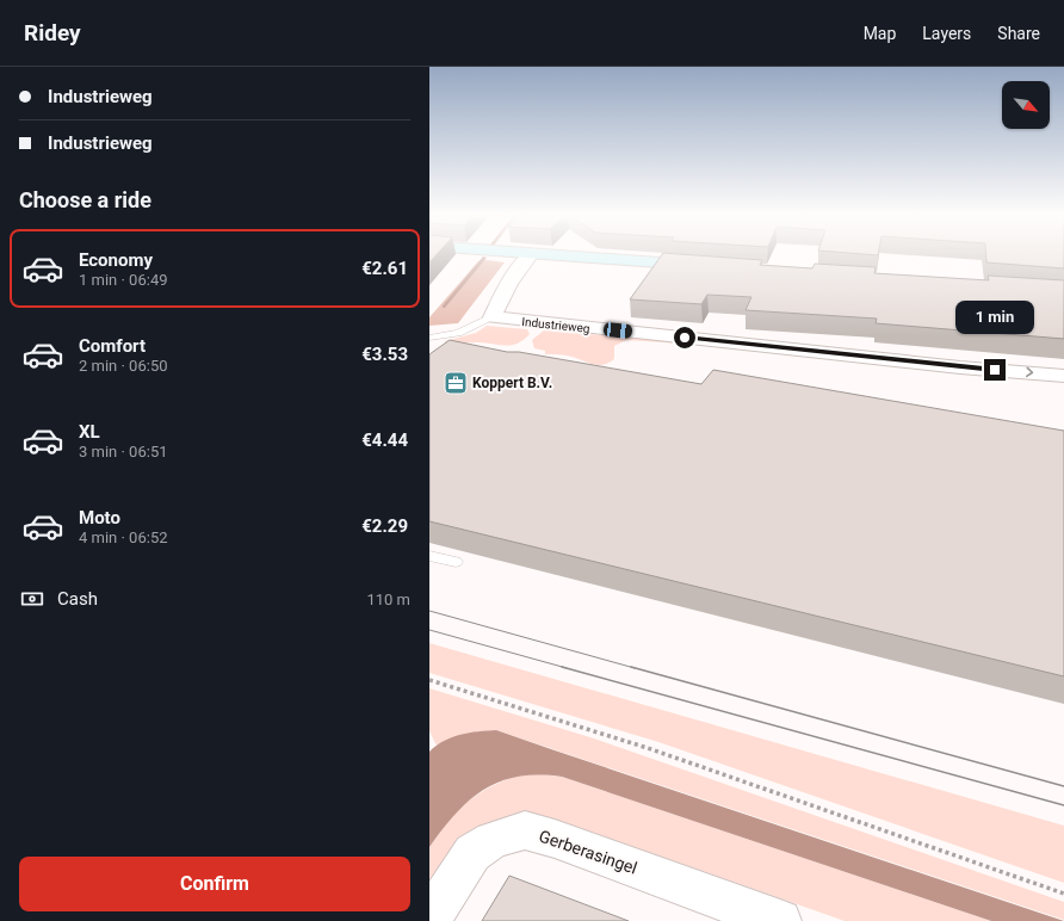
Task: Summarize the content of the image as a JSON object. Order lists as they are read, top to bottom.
{
  "streets": {
    "street": ["Industrieweg", "Gerberasingel"]
  },
  "one_way": ["Industrieweg"],
  "places": {
    "office": ["Koppert B.V."]
  },
  "north": "bottom right",
  "page": {
    "header": "Ridey",
    "nav": ["Map", "Layers", "Share"],
    "banner": ["Industrieweg", "Industrieweg"],
    "heading": "Choose a ride",
    "list": [
      {
        "name": "Economy",
        "note": "1 min · 06:49",
        "value": "€2.61"
      },
      {
        "name": "Comfort",
        "note": "2 min · 06:50",
        "value": "€3.53"
      },
      {
        "name": "XL",
        "note": "3 min · 06:51",
        "value": "€4.44"
      },
      {
        "name": "Moto",
        "note": "4 min · 06:52",
        "value": "€2.29"
      }
    ],
    "bubble": "1 min",
    "pay": ["Cash", "110 m"],
    "buttons": "Confirm"
  }
}
